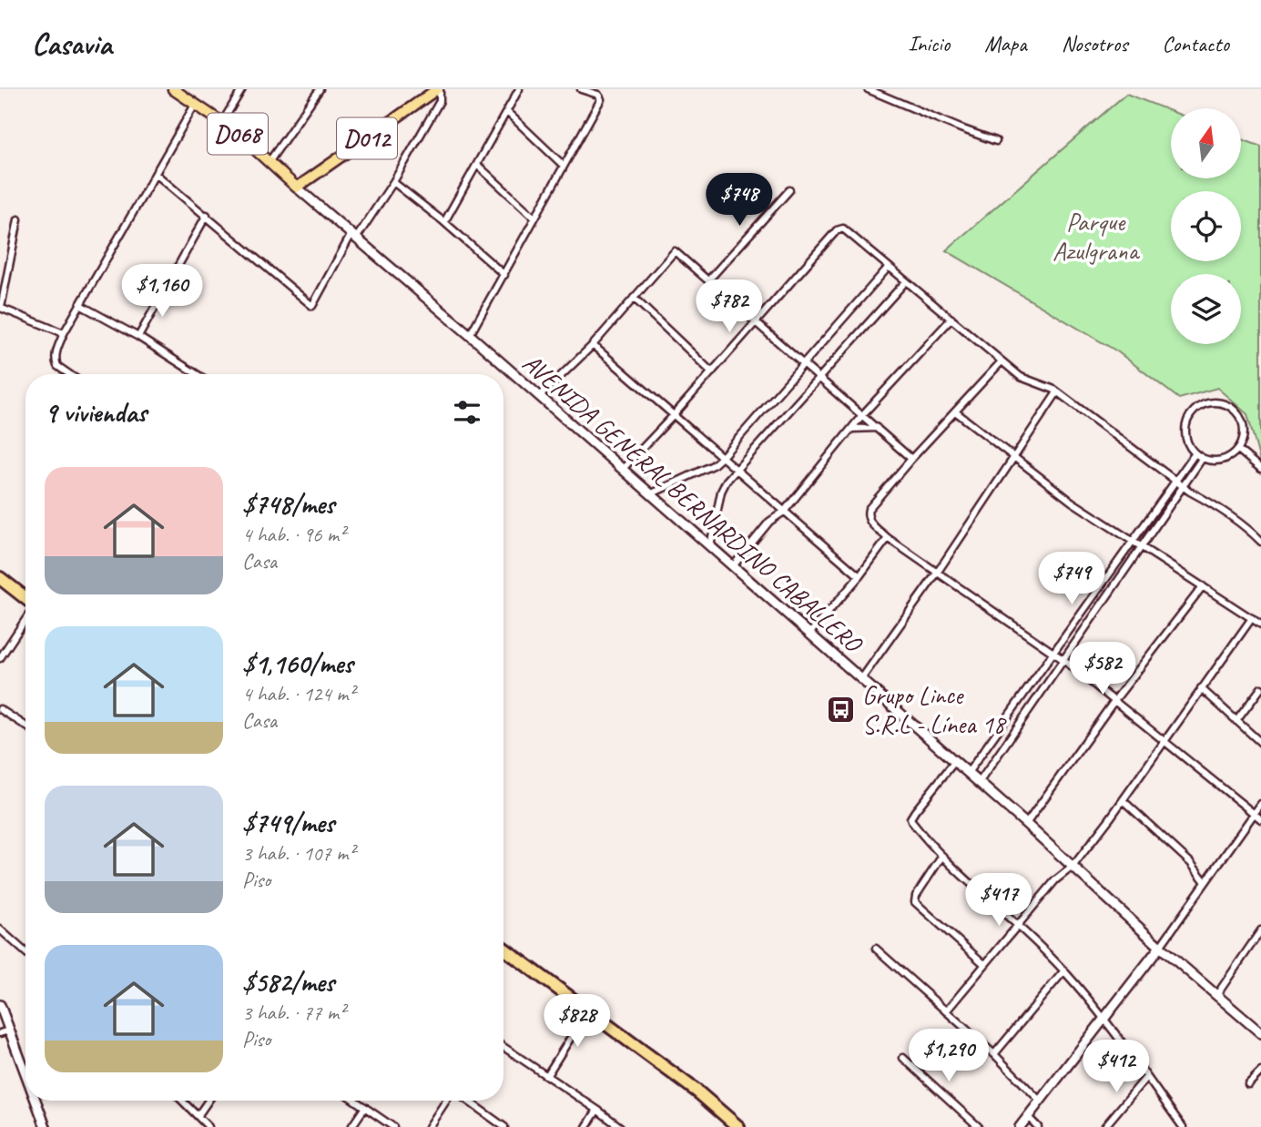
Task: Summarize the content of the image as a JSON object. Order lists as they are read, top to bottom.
{
  "streets": {
    "main road": ["D068", "D012", "AVENIDA GENERAL BERNARDINO CABALLERO"]
  },
  "crossings": [
    ["D012", "AVENIDA GENERAL BERNARDINO CABALLERO"]
  ],
  "parks": ["Parque Azulgrana"],
  "places": {
    "bus stop": ["Grupo Lince S.R.L - Línea 18"]
  },
  "north": "top",
  "page": {
    "header": "Casavia",
    "nav": [
      "Inicio",
      "Mapa",
      "Nosotros",
      "Contacto"
    ],
    "price": [
      "$748",
      "$1,160",
      "$782",
      "$749",
      "$582",
      "$417",
      "$828",
      "$1,290",
      "$412"
    ],
    "heading": "9 viviendas",
    "list": [
      {
        "name": "$748/mes",
        "note": "4 hab. · 96 m² · Casa"
      },
      {
        "name": "$1,160/mes",
        "note": "4 hab. · 124 m² · Casa"
      },
      {
        "name": "$749/mes",
        "note": "3 hab. · 107 m² · Piso"
      },
      {
        "name": "$582/mes",
        "note": "3 hab. · 77 m² · Piso"
      }
    ]
  }
}
